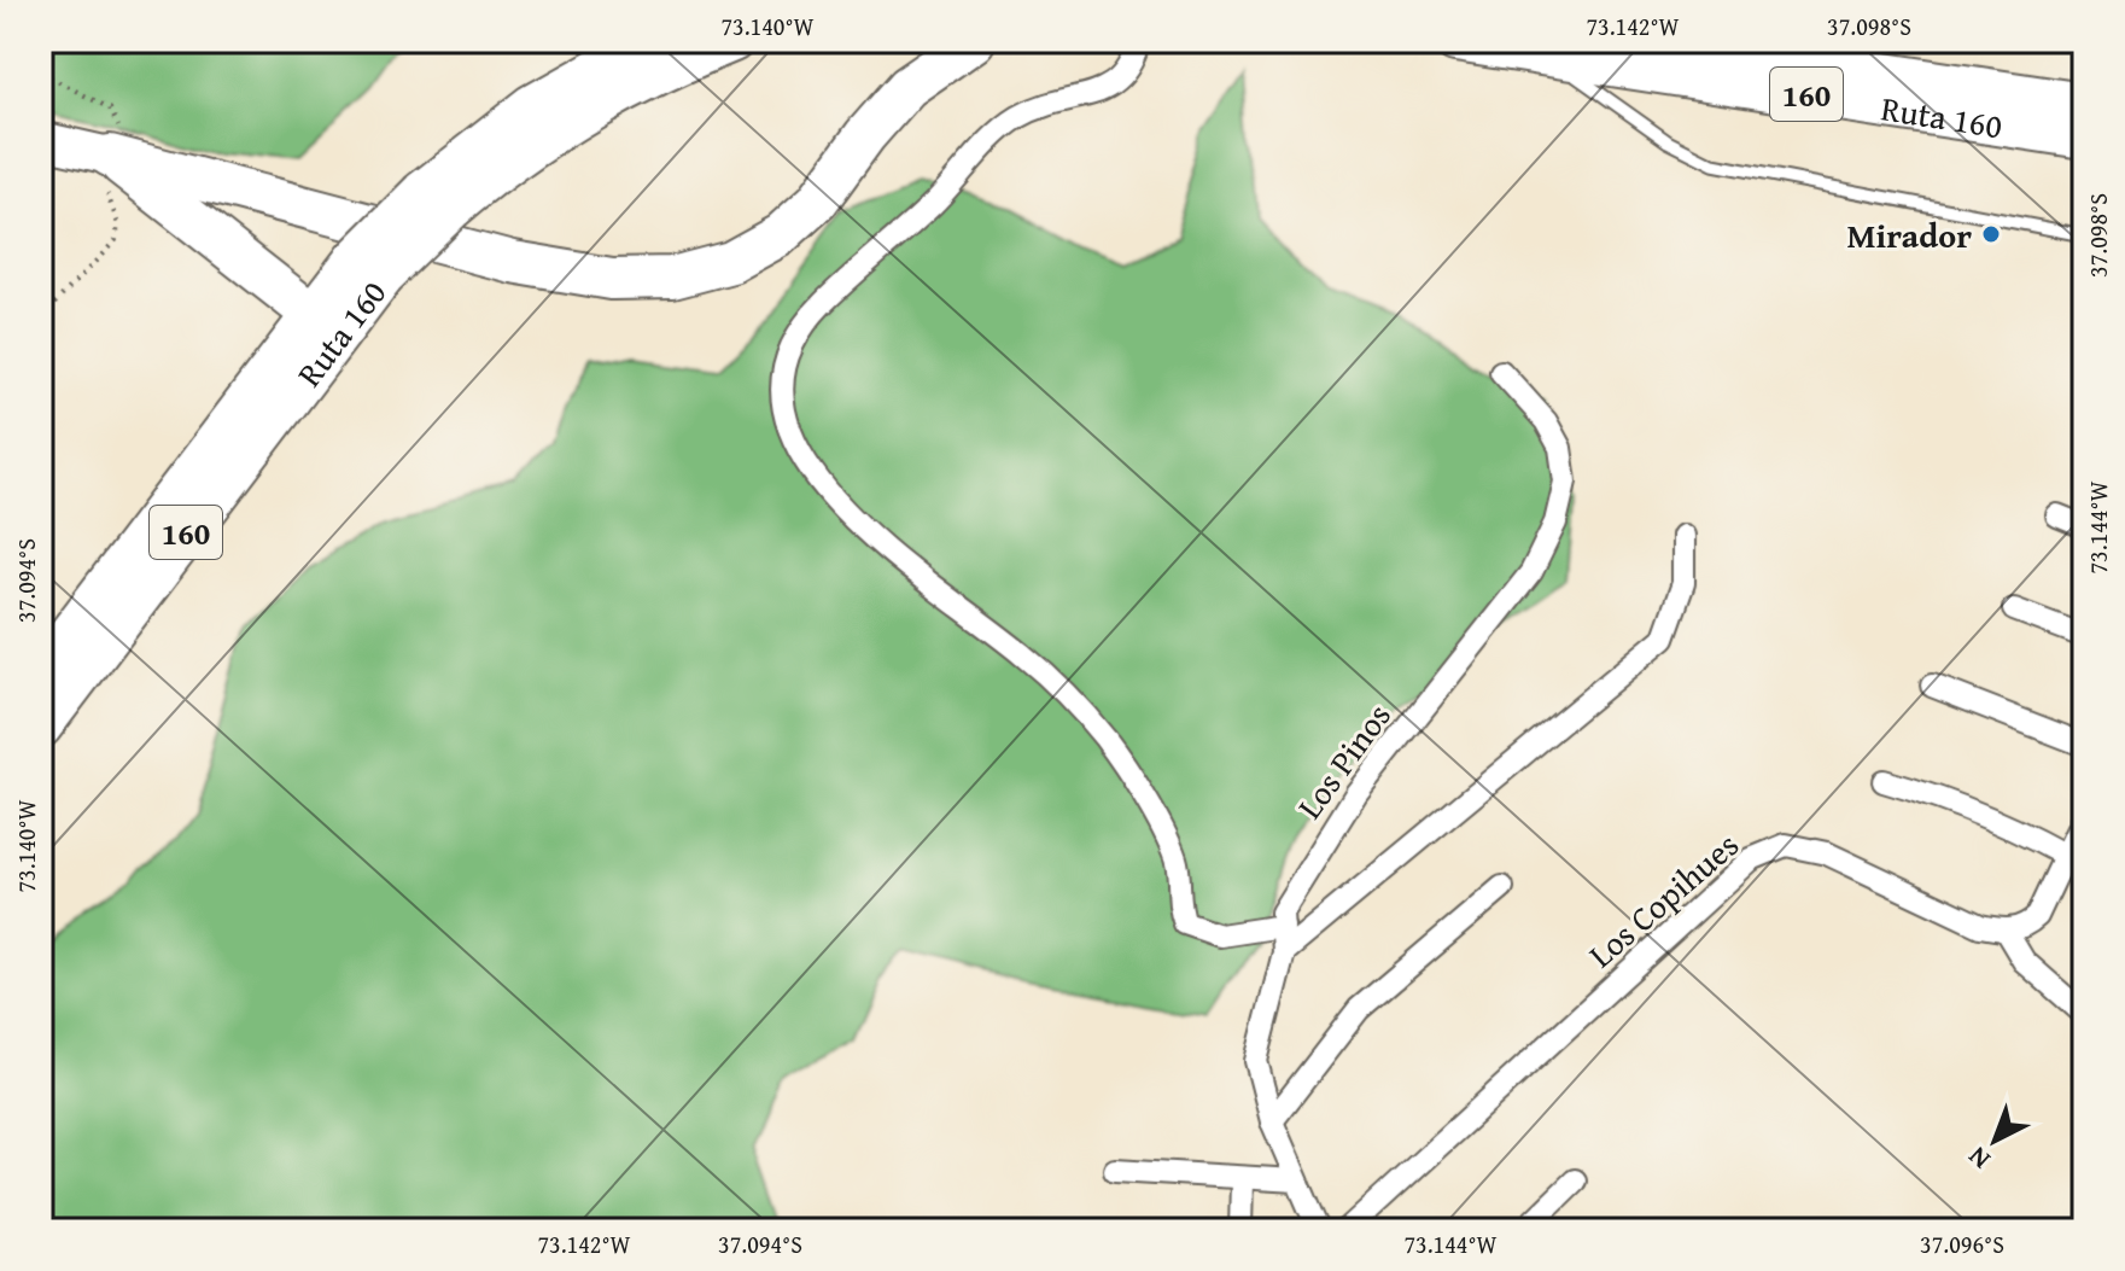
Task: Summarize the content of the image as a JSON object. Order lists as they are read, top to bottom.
{
  "streets": {
    "highway": ["160", "Ruta 160"],
    "street": ["Los Pinos", "Los Copihues"]
  },
  "places": ["Mirador"],
  "north": "bottom left",
  "coordinates": [
    "73.140°W",
    "73.142°W",
    "37.098°S",
    "73.144°W",
    "37.094°S",
    "37.096°S"
  ]
}
